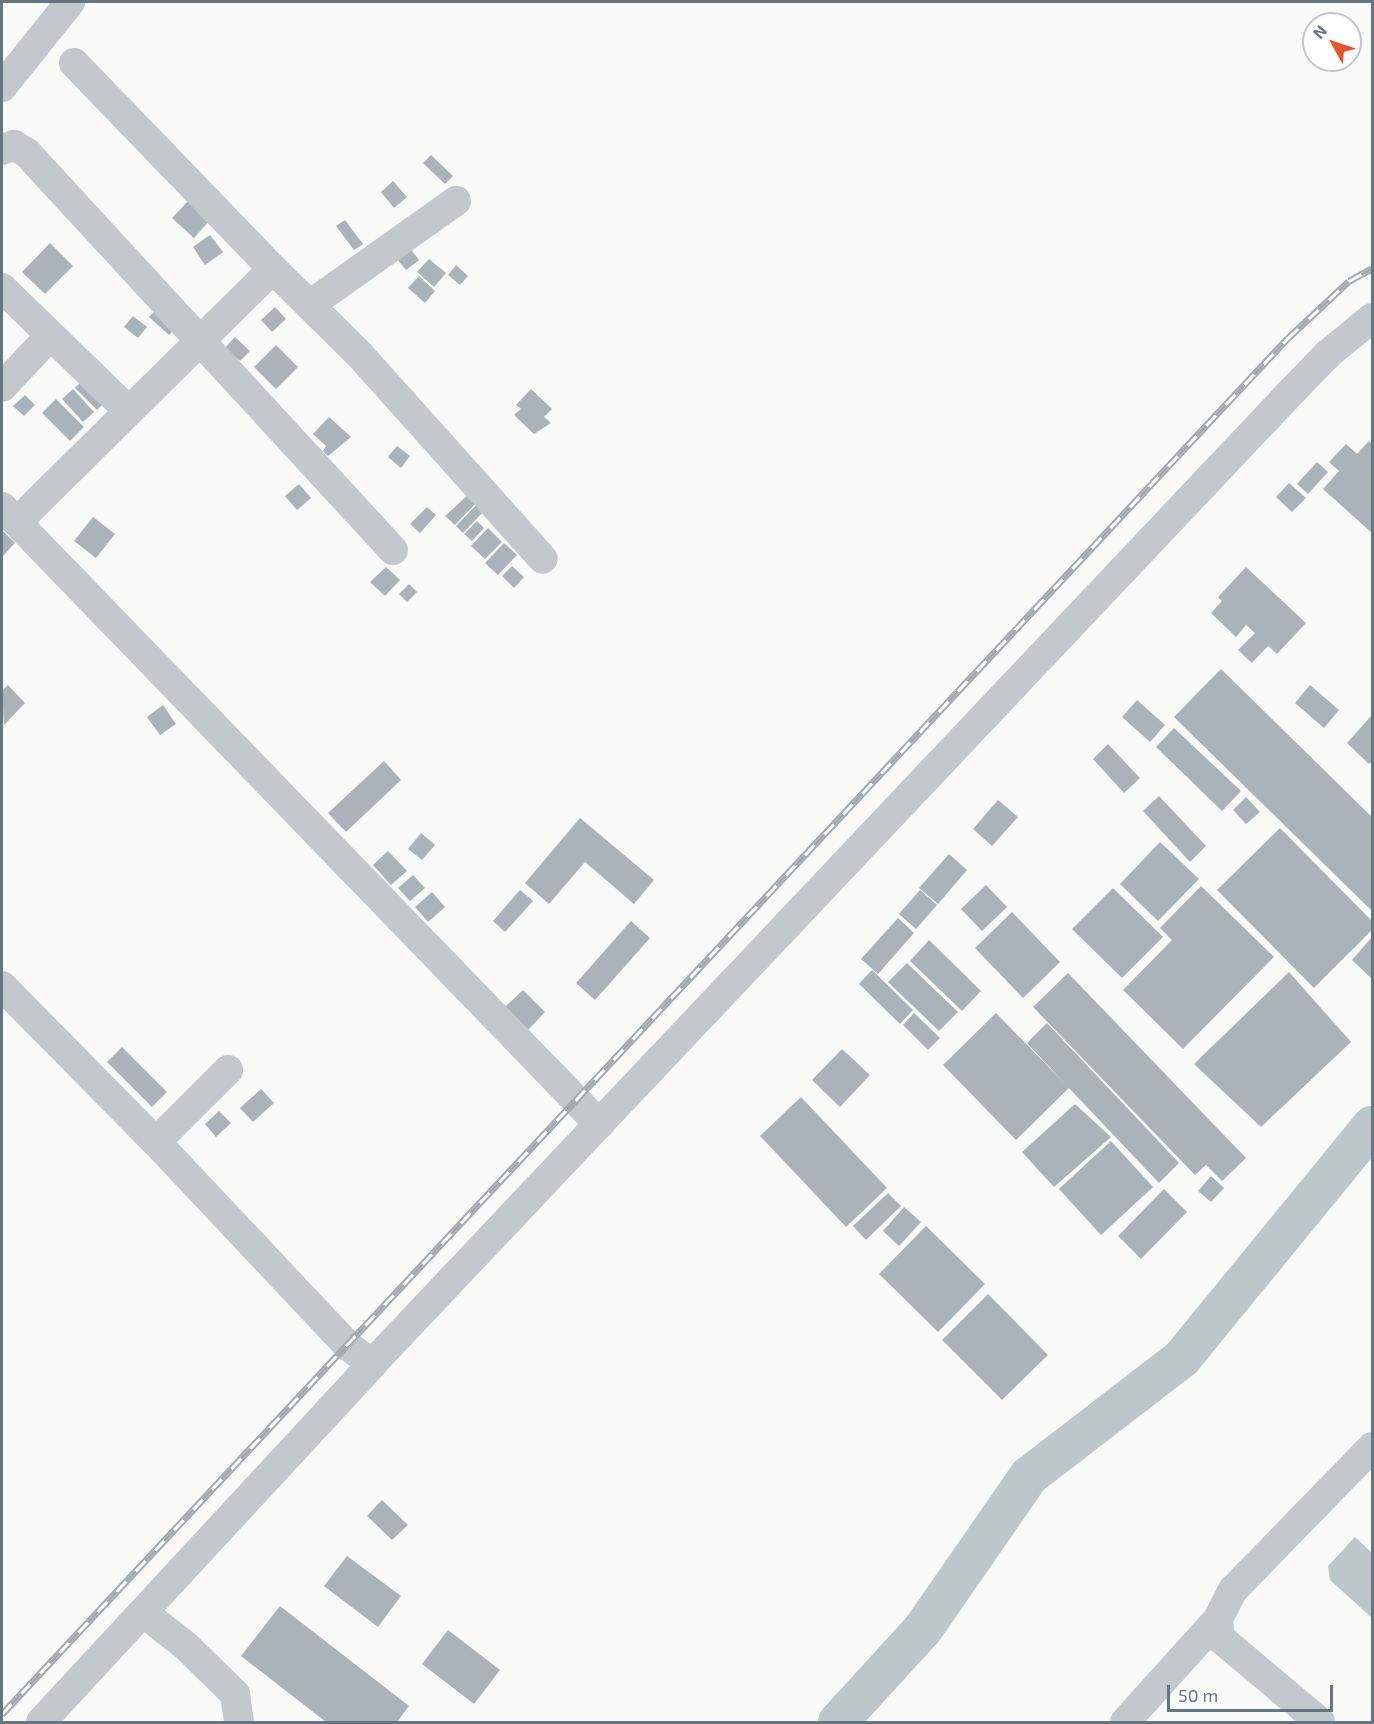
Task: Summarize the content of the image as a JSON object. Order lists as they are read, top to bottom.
{
  "scale_bar": "50 m",
  "north": "top left"
}
